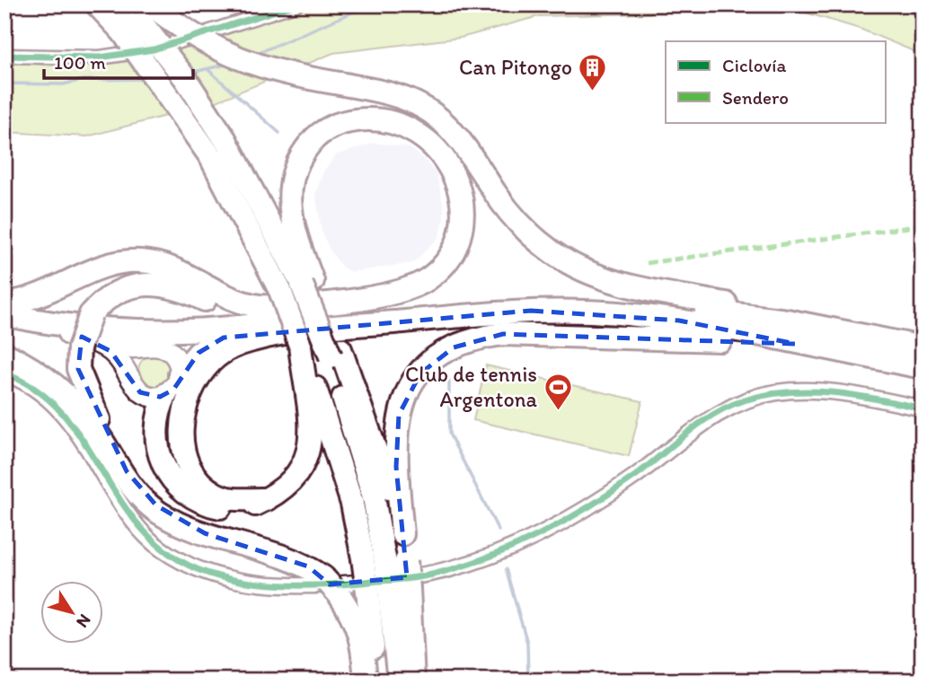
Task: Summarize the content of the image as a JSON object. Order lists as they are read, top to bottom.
{
  "places": {
    "building": ["Can Pitongo"],
    "sports": ["Club de tennis Argentona"]
  },
  "legend": ["Ciclovía", "Sendero"],
  "scale_bar": "100 m",
  "north": "bottom right"
}
